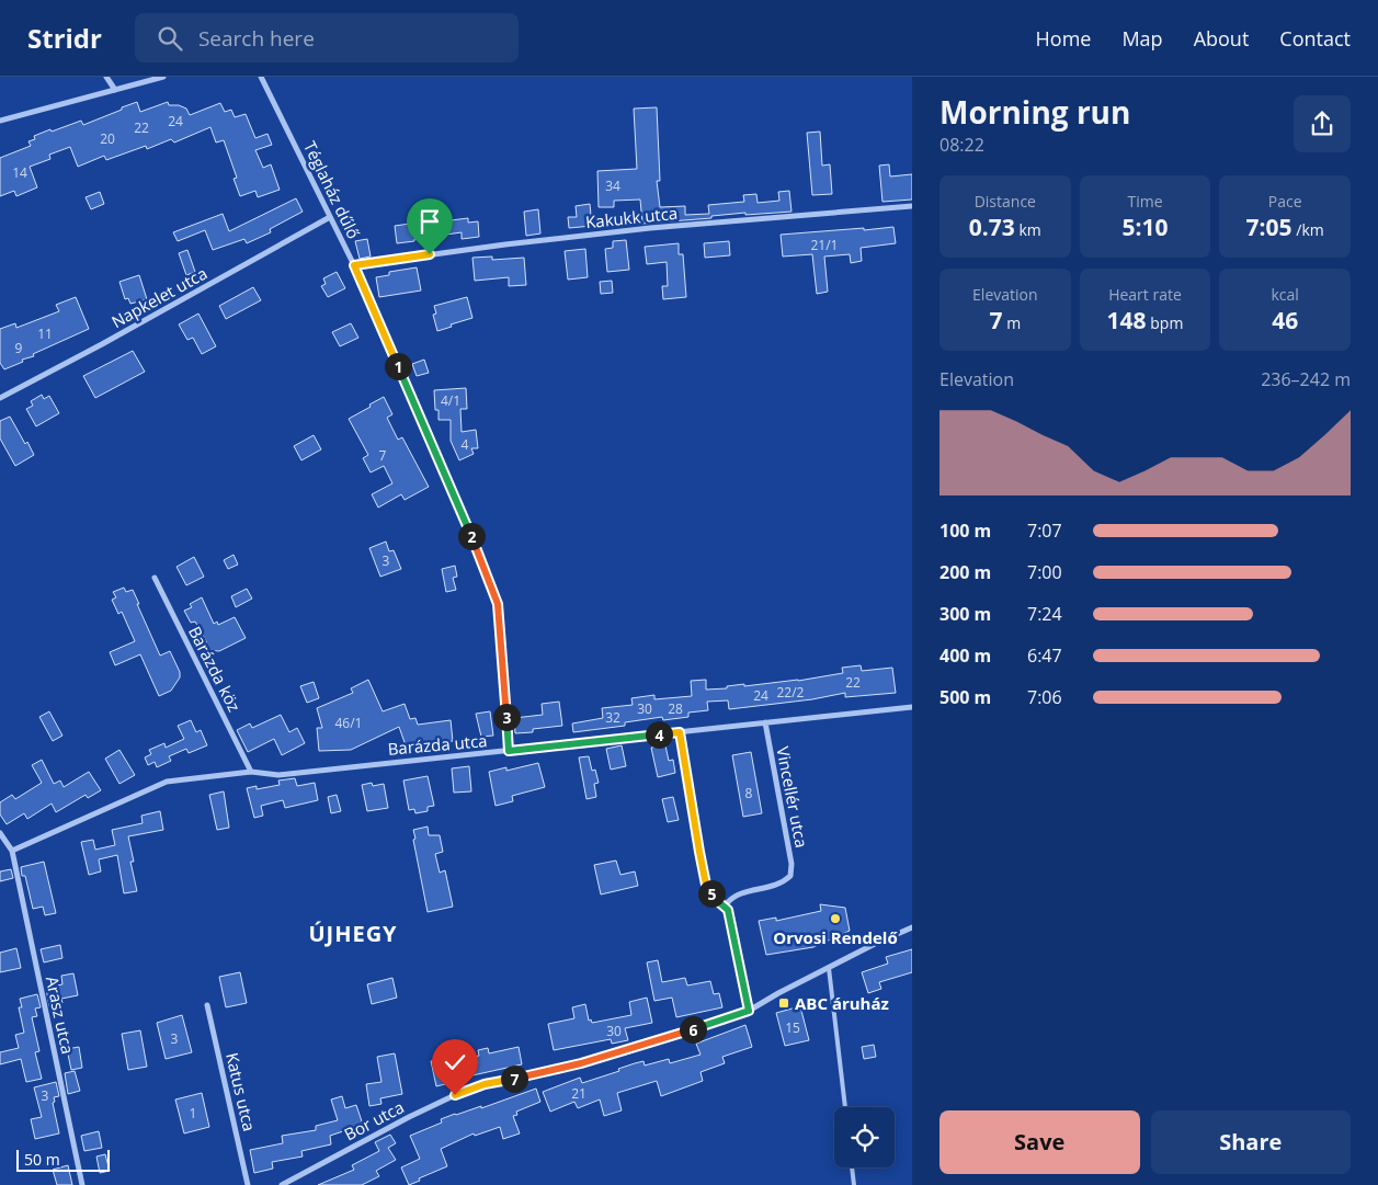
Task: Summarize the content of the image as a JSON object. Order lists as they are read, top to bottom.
{
  "streets": {
    "street": [
      "Téglaház dűlő",
      "Kakukk utca",
      "Napkelet utca",
      "Barázda köz",
      "Barázda utca",
      "Vincellér utca",
      "Arasz utca",
      "Katus utca",
      "Bor utca"
    ]
  },
  "crossings": [
    ["Téglaház dűlő", "Kakukk utca"],
    ["Téglaház dűlő", "Napkelet utca"],
    ["Téglaház dűlő", "Barázda utca"],
    ["Barázda köz", "Barázda utca"],
    ["Barázda utca", "Vincellér utca"],
    ["Barázda utca", "Arasz utca"]
  ],
  "districts": ["ÚJHEGY"],
  "places": {
    "other": ["Orvosi Rendelő"],
    "transit": ["ABC áruház"]
  },
  "house_numbers": [
    "24",
    "22",
    "20",
    "14",
    "34",
    "21/1",
    "11",
    "9",
    "4/1",
    "4",
    "7",
    "3",
    "22",
    "22/2",
    "24",
    "30",
    "28",
    "32",
    "46/1",
    "8",
    "15",
    "30",
    "3",
    "21",
    "3",
    "1"
  ],
  "scale_bar": "50 m",
  "page": {
    "header": "Stridr",
    "search": "Search here",
    "nav": [
      "Home",
      "Map",
      "About",
      "Contact"
    ],
    "heading": ["Morning run", "08:22"],
    "stats": [
      ["Distance", "0.73 km"],
      ["Time", "5:10"],
      ["Pace", "7:05 /km"],
      ["Elevation", "7 m"],
      ["Heart rate", "148 bpm"],
      ["kcal", "46"]
    ],
    "pins": [
      "1",
      "2",
      "3",
      "4",
      "5",
      "6",
      "7"
    ],
    "chart": ["Elevation", "236–242 m"],
    "list": [
      {
        "name": "100 m",
        "note": "7:07"
      },
      {
        "name": "200 m",
        "note": "7:00"
      },
      {
        "name": "300 m",
        "note": "7:24"
      },
      {
        "name": "400 m",
        "note": "6:47"
      },
      {
        "name": "500 m",
        "note": "7:06"
      }
    ],
    "buttons": ["Save", "Share"],
    "scale": "50 m"
  }
}
